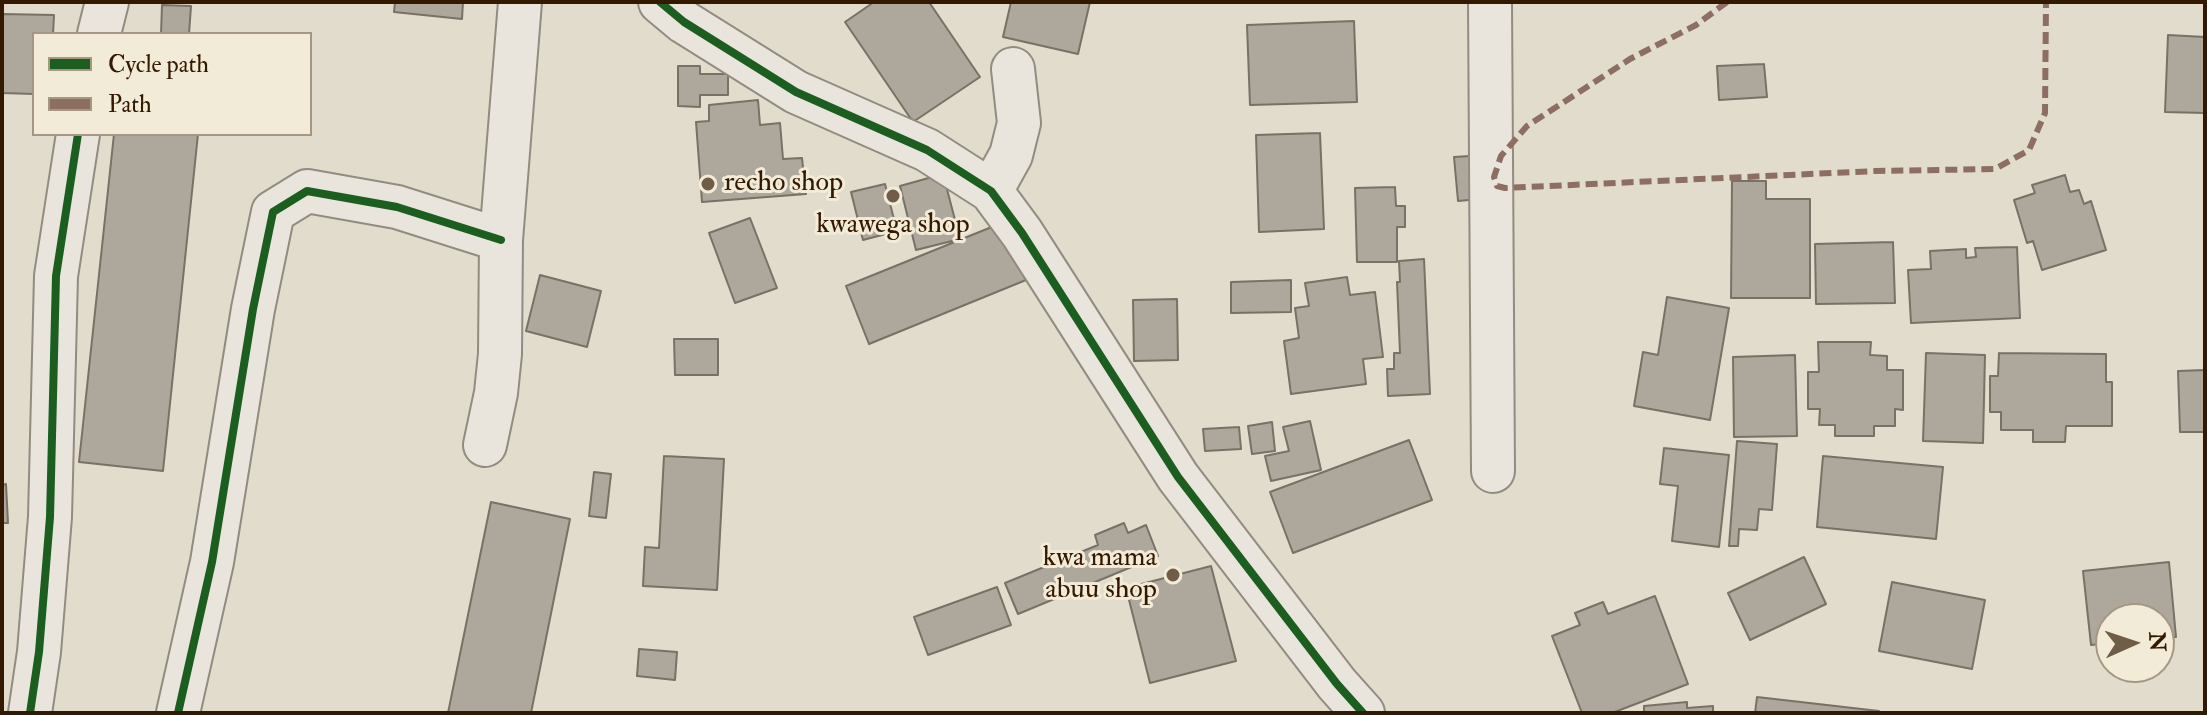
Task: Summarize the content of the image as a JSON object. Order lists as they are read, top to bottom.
{
  "places": ["recho shop", "kwawega shop", "kwa mama abuu shop"],
  "legend": ["Cycle path", "Path"],
  "north": "right"
}
